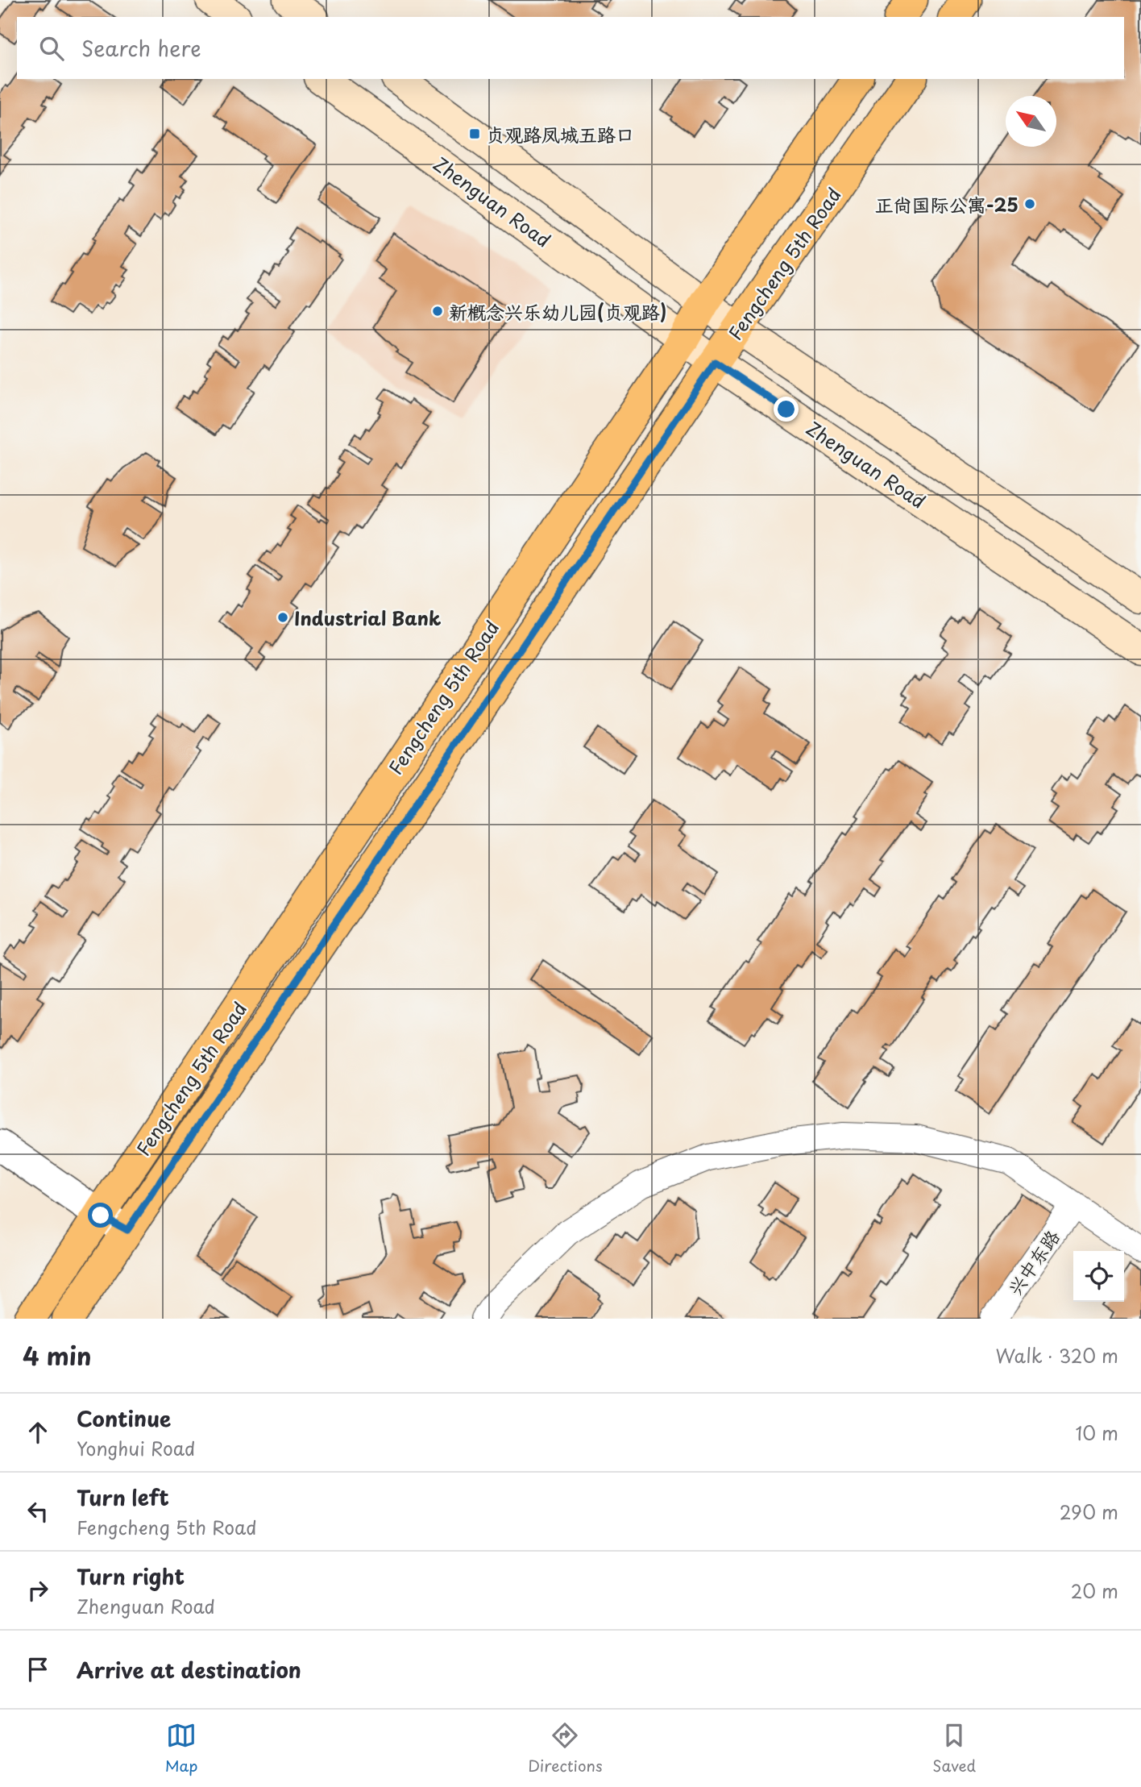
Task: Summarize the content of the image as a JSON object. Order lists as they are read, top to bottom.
{
  "streets": {
    "main road": ["Zhenguan Road", "Fengcheng 5th Road"],
    "street": ["兴中东路"]
  },
  "crossings": [
    ["Zhenguan Road", "Fengcheng 5th Road"]
  ],
  "places": {
    "transit": ["贞观路凤城五路口"],
    "other": ["正尚国际公寓-25", "新概念兴乐幼儿园(贞观路)", "Industrial Bank"]
  },
  "north": "top left",
  "page": {
    "search": "Search here",
    "heading": ["4 min", "Walk · 320 m"],
    "list": [
      ["Continue", "Yonghui Road", "10 m"],
      ["Turn left", "Fengcheng 5th Road", "290 m"],
      ["Turn right", "Zhenguan Road", "20 m"],
      "Arrive at destination"
    ],
    "nav": ["Map", "Directions", "Saved"]
  }
}
